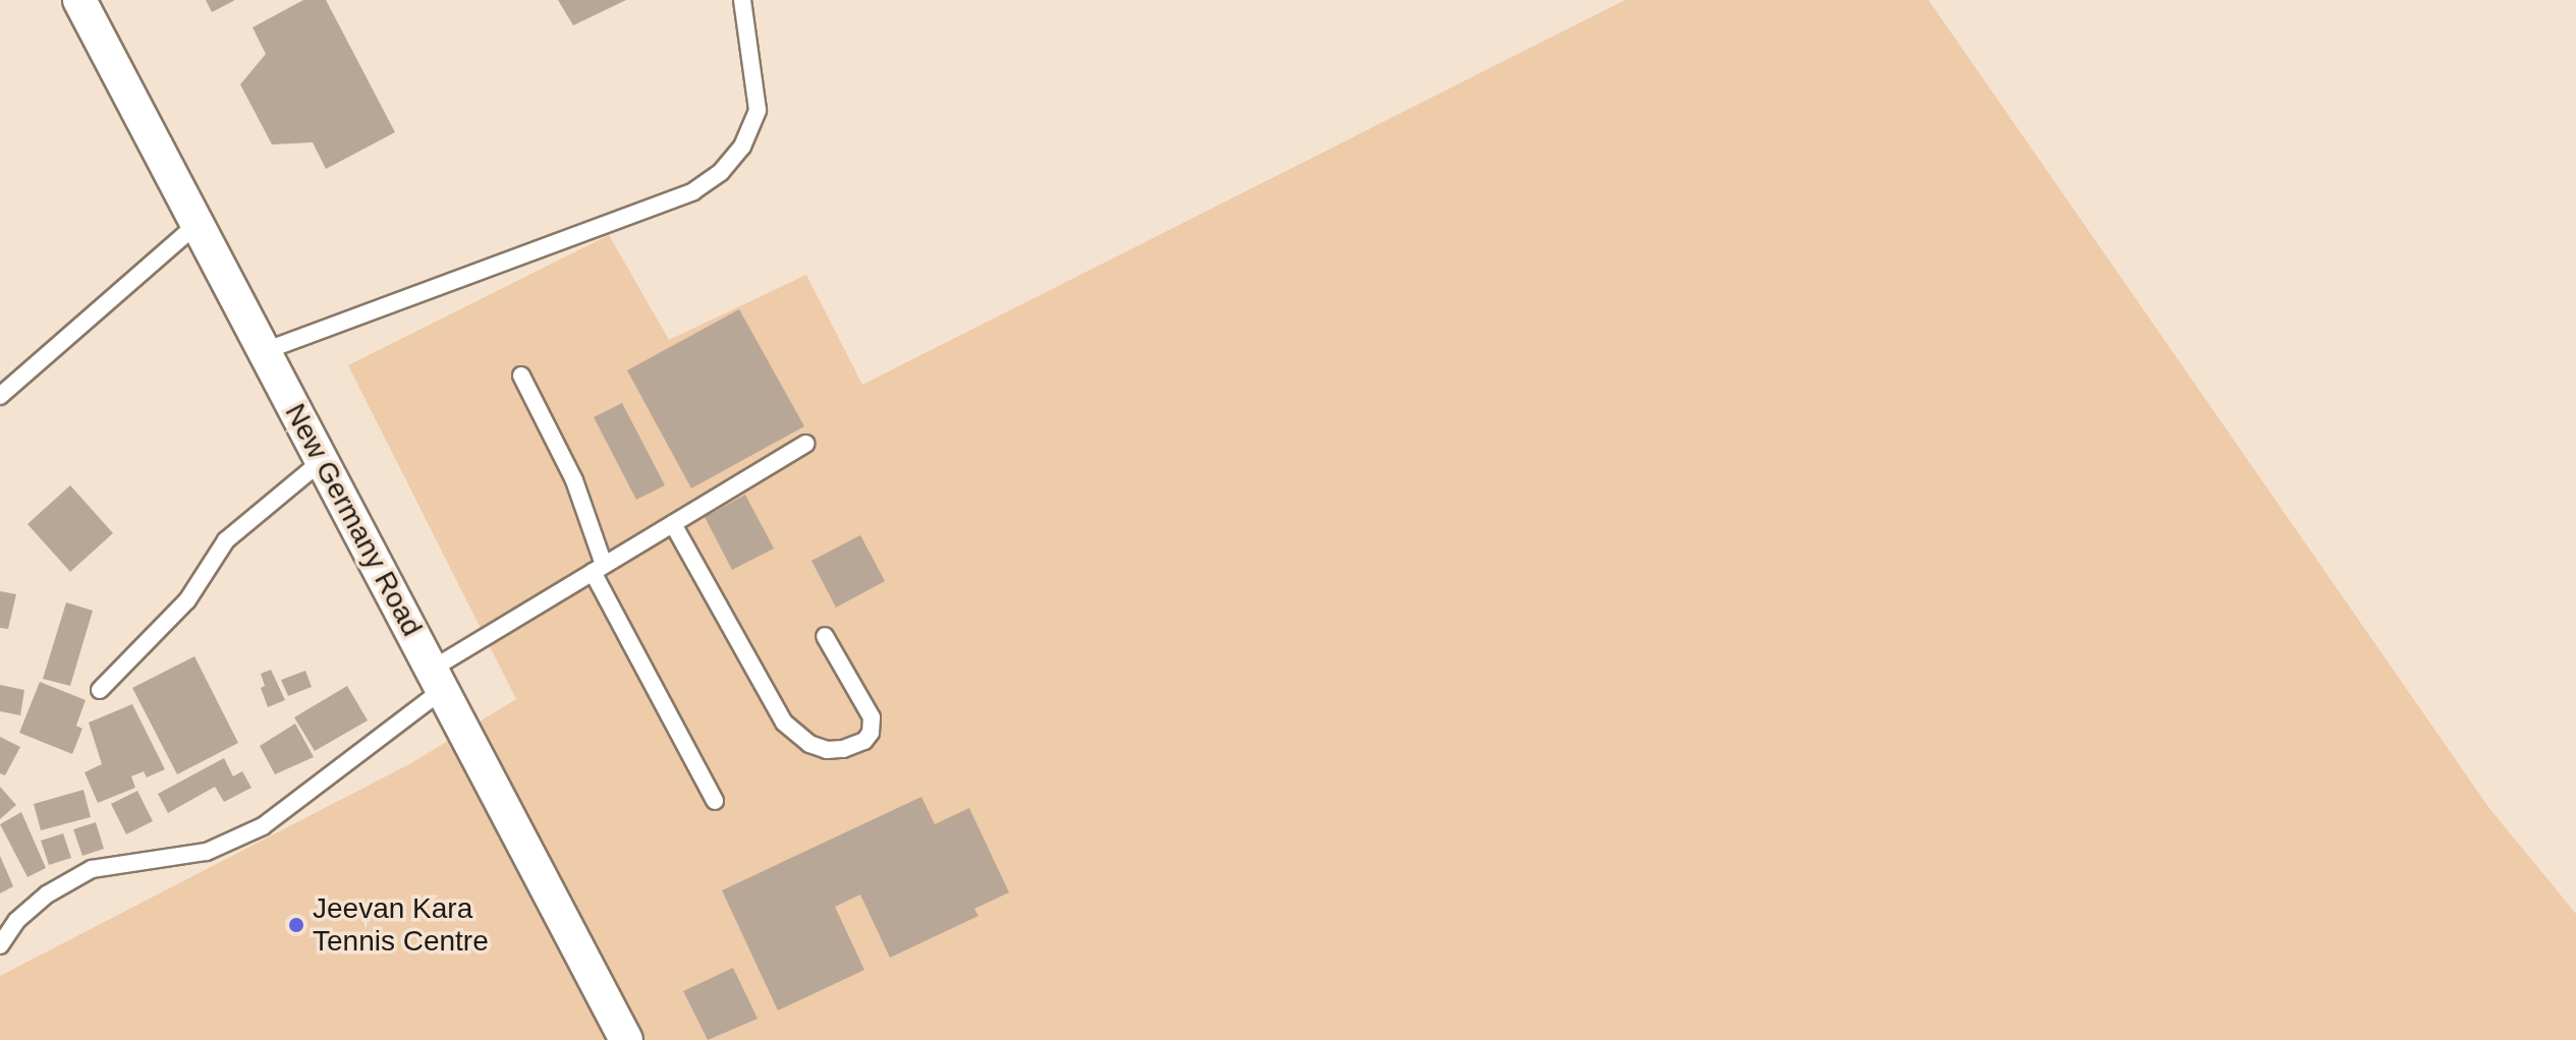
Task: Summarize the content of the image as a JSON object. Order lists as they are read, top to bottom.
{
  "streets": {
    "street": ["New Germany Road"]
  },
  "places": ["Jeevan Kara Tennis Centre"]
}
